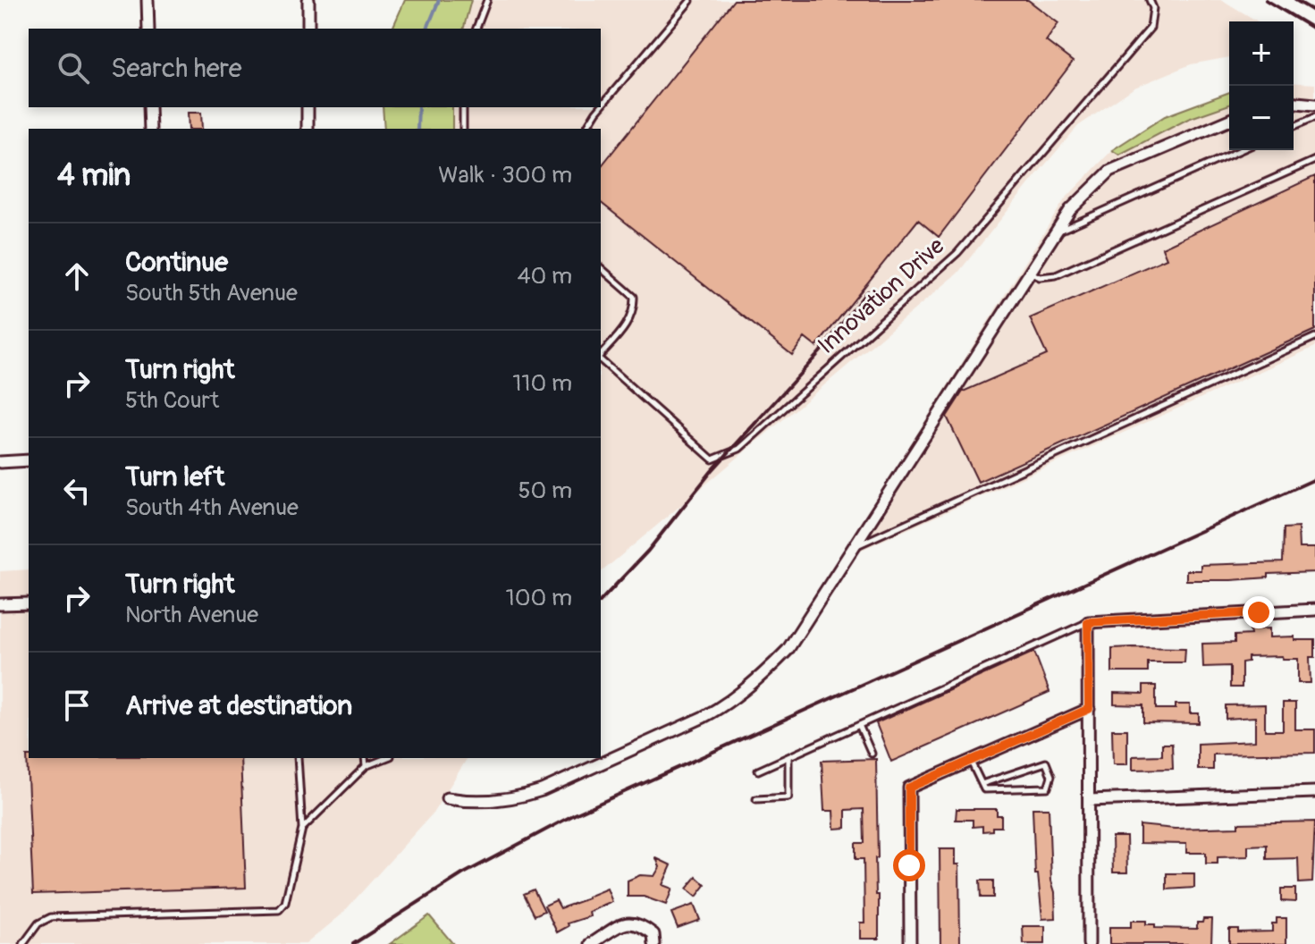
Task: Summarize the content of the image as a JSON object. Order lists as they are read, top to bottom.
{
  "streets": {
    "lane": ["Innovation Drive"]
  },
  "page": {
    "map_buttons": ["+", "−"],
    "search": "Search here",
    "heading": ["4 min", "Walk · 300 m"],
    "list": [
      ["Continue", "South 5th Avenue", "40 m"],
      ["Turn right", "5th Court", "110 m"],
      ["Turn left", "South 4th Avenue", "50 m"],
      ["Turn right", "North Avenue", "100 m"],
      "Arrive at destination"
    ]
  }
}
